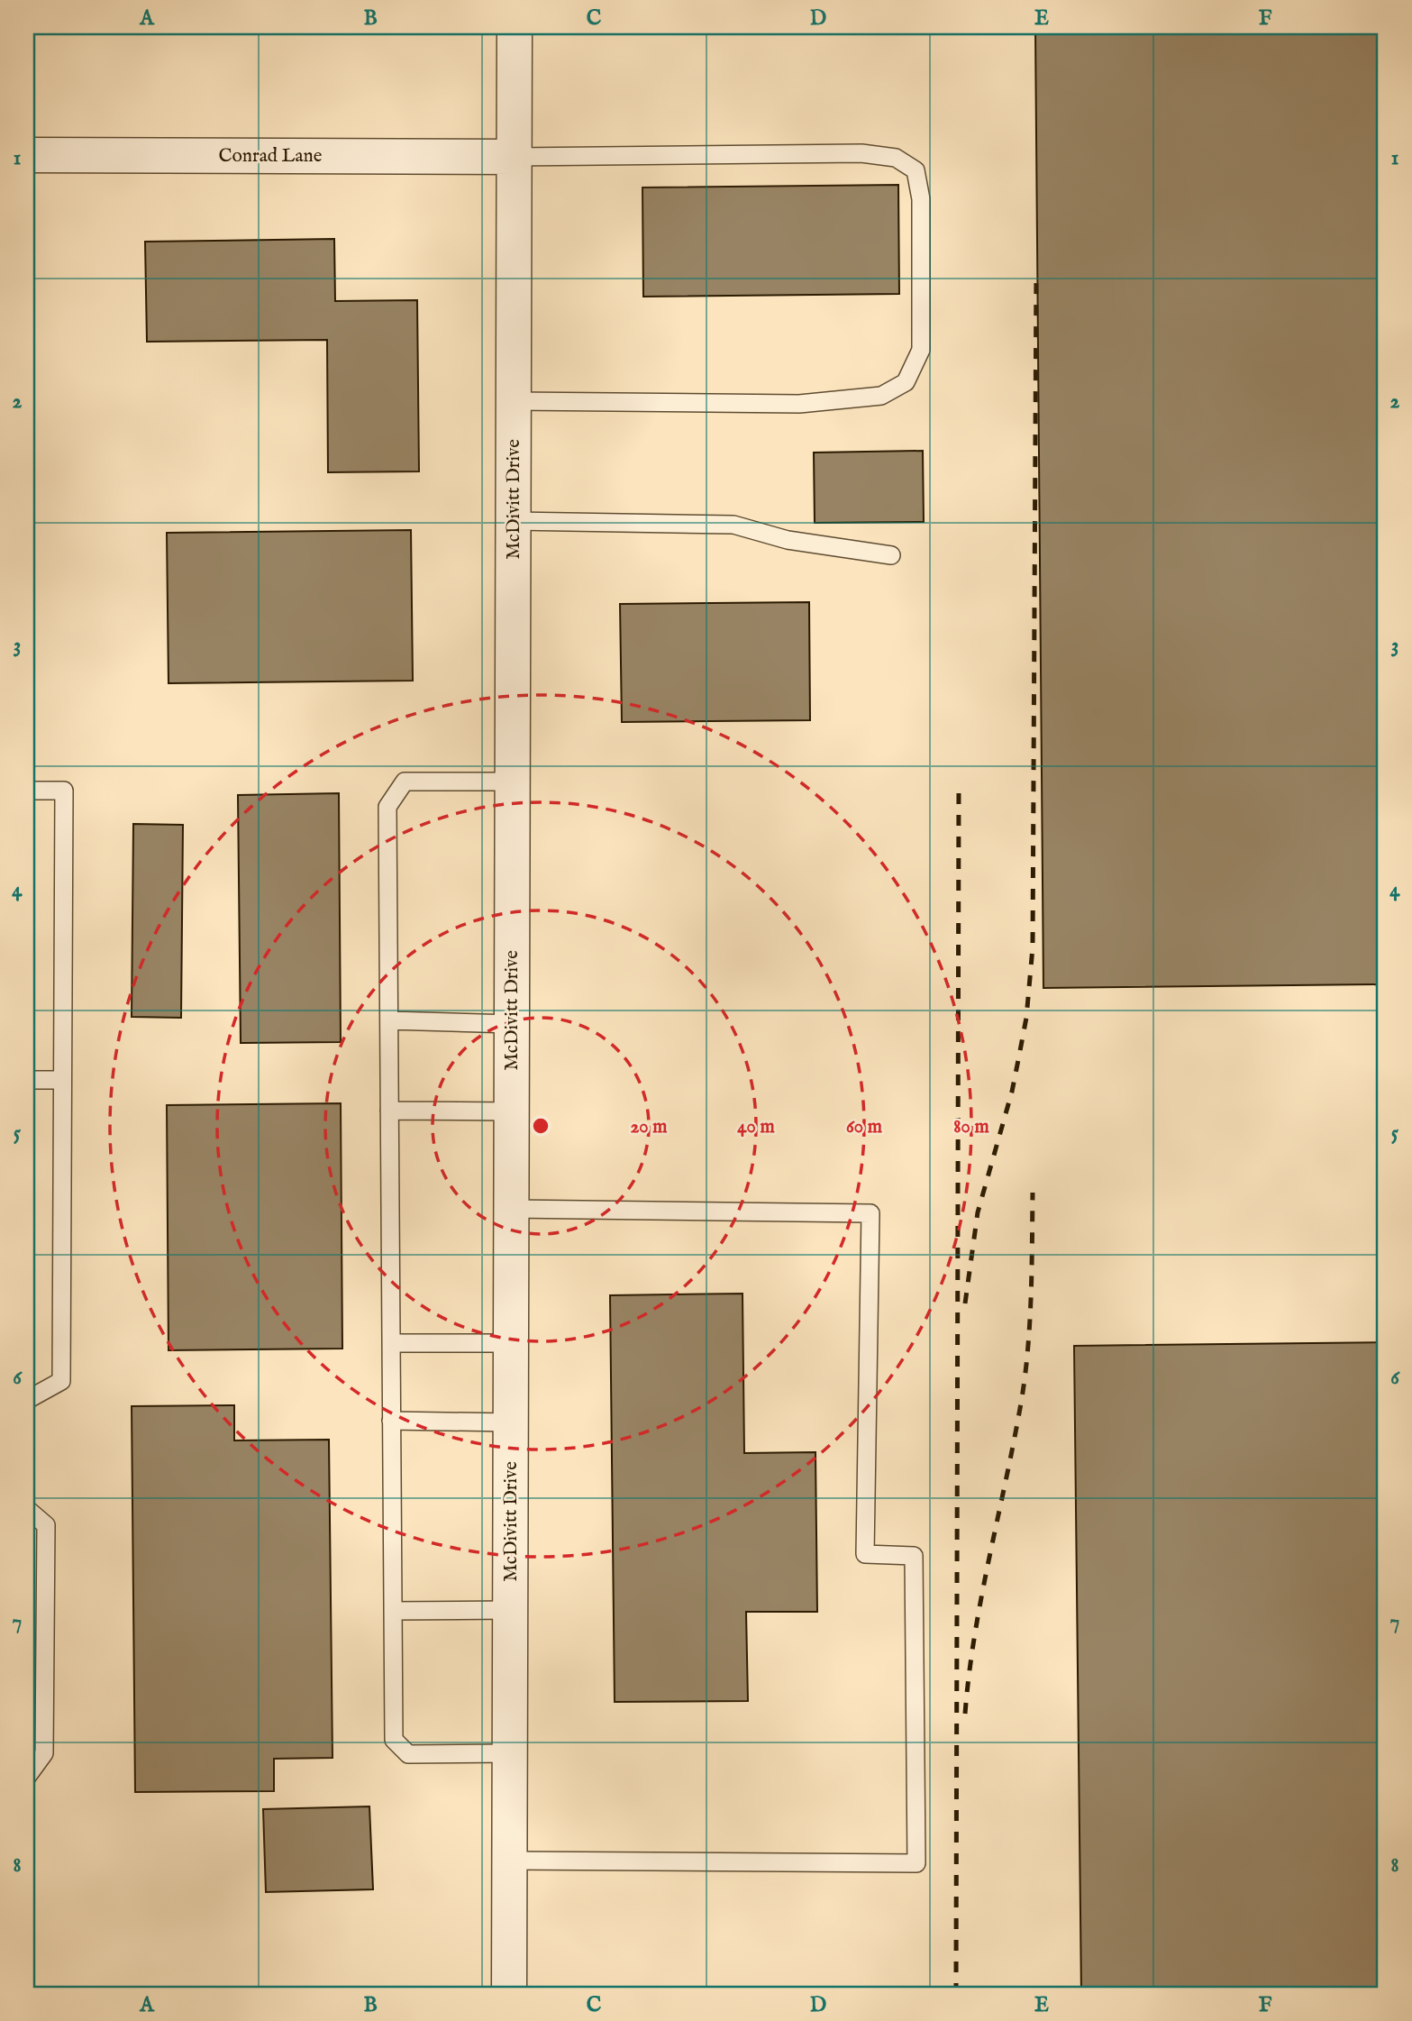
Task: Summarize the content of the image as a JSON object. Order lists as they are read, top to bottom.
{
  "streets": {
    "street": ["Conrad Lane", "McDivitt Drive"]
  },
  "crossings": [
    ["Conrad Lane", "McDivitt Drive"]
  ],
  "grid": {
    "columns": [
      "A",
      "B",
      "C",
      "D",
      "E",
      "F"
    ],
    "rows": [
      "1",
      "2",
      "3",
      "4",
      "5",
      "6",
      "7",
      "8"
    ]
  },
  "rings": [
    "20 m",
    "40 m",
    "60 m",
    "80 m"
  ]
}
